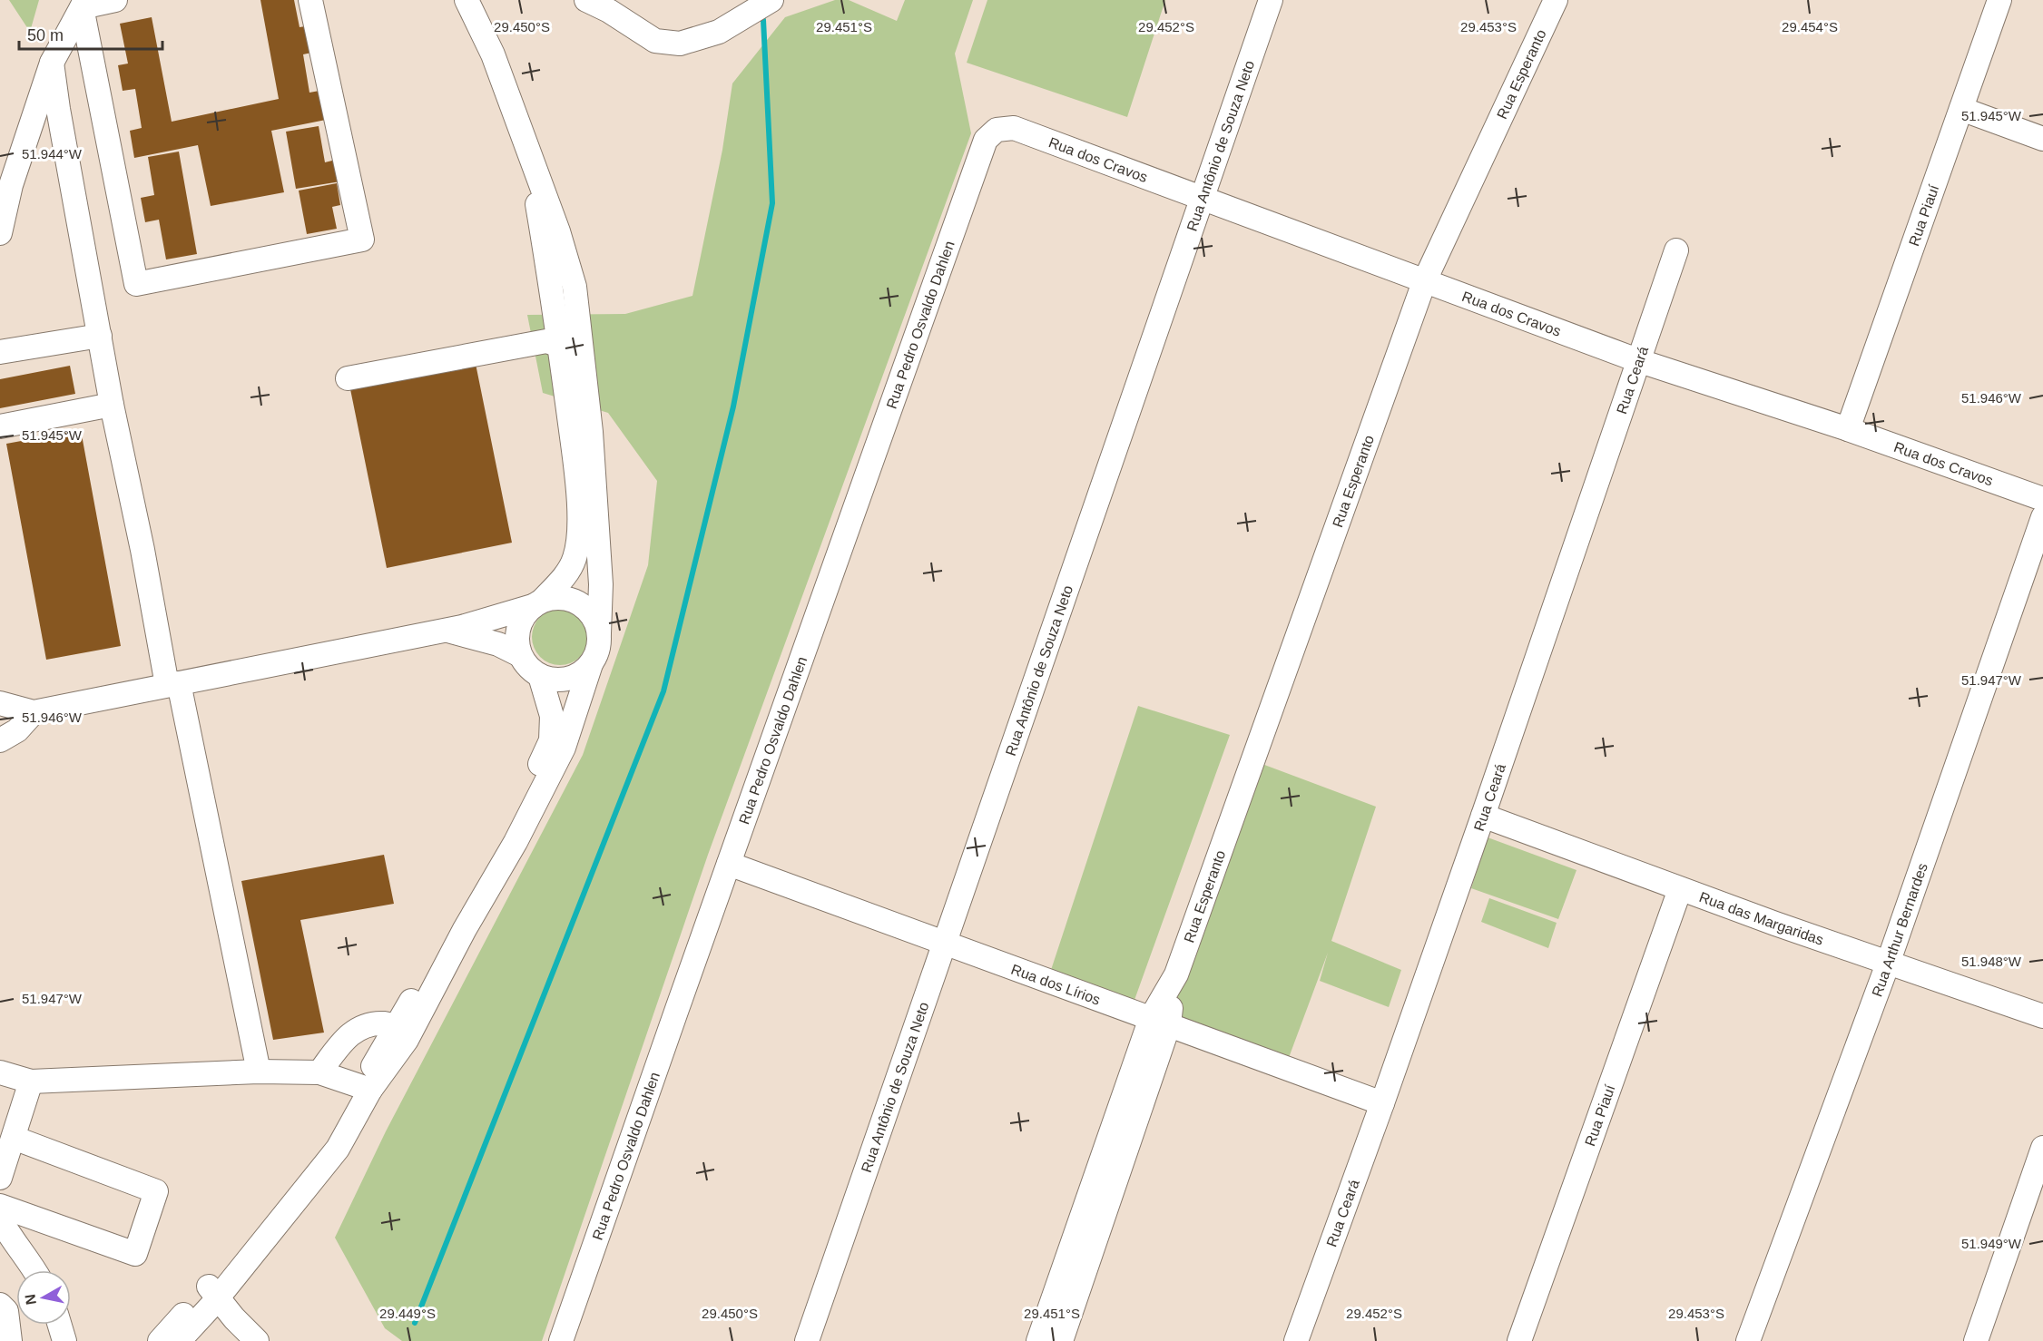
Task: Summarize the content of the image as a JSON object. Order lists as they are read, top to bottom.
{
  "streets": {
    "street": [
      "Rua Esperanto",
      "Rua Antônio de Souza Neto",
      "Rua dos Cravos",
      "Rua Piauí",
      "Rua Pedro Osvaldo Dahlen",
      "Rua Ceará",
      "Rua das Margaridas",
      "Rua Arthur Bernardes",
      "Rua dos Lírios"
    ]
  },
  "crossings": [
    ["Rua Esperanto", "Rua dos Cravos"],
    ["Rua Esperanto", "Rua dos Lírios"],
    ["Rua Antônio de Souza Neto", "Rua dos Cravos"],
    ["Rua Antônio de Souza Neto", "Rua dos Lírios"],
    ["Rua dos Cravos", "Rua Piauí"],
    ["Rua dos Cravos", "Rua Pedro Osvaldo Dahlen"],
    ["Rua dos Cravos", "Rua Ceará"],
    ["Rua Piauí", "Rua das Margaridas"],
    ["Rua Pedro Osvaldo Dahlen", "Rua dos Lírios"],
    ["Rua Ceará", "Rua das Margaridas"],
    ["Rua Ceará", "Rua dos Lírios"],
    ["Rua das Margaridas", "Rua Arthur Bernardes"]
  ],
  "scale_bar": "50 m",
  "north": "left",
  "coordinates": [
    "29.450°S",
    "29.451°S",
    "29.453°S",
    "29.454°S",
    "29.452°S",
    "51.945°W",
    "51.944°W",
    "51.946°W",
    "51.947°W",
    "51.948°W",
    "51.949°W",
    "29.449°S"
  ]
}
